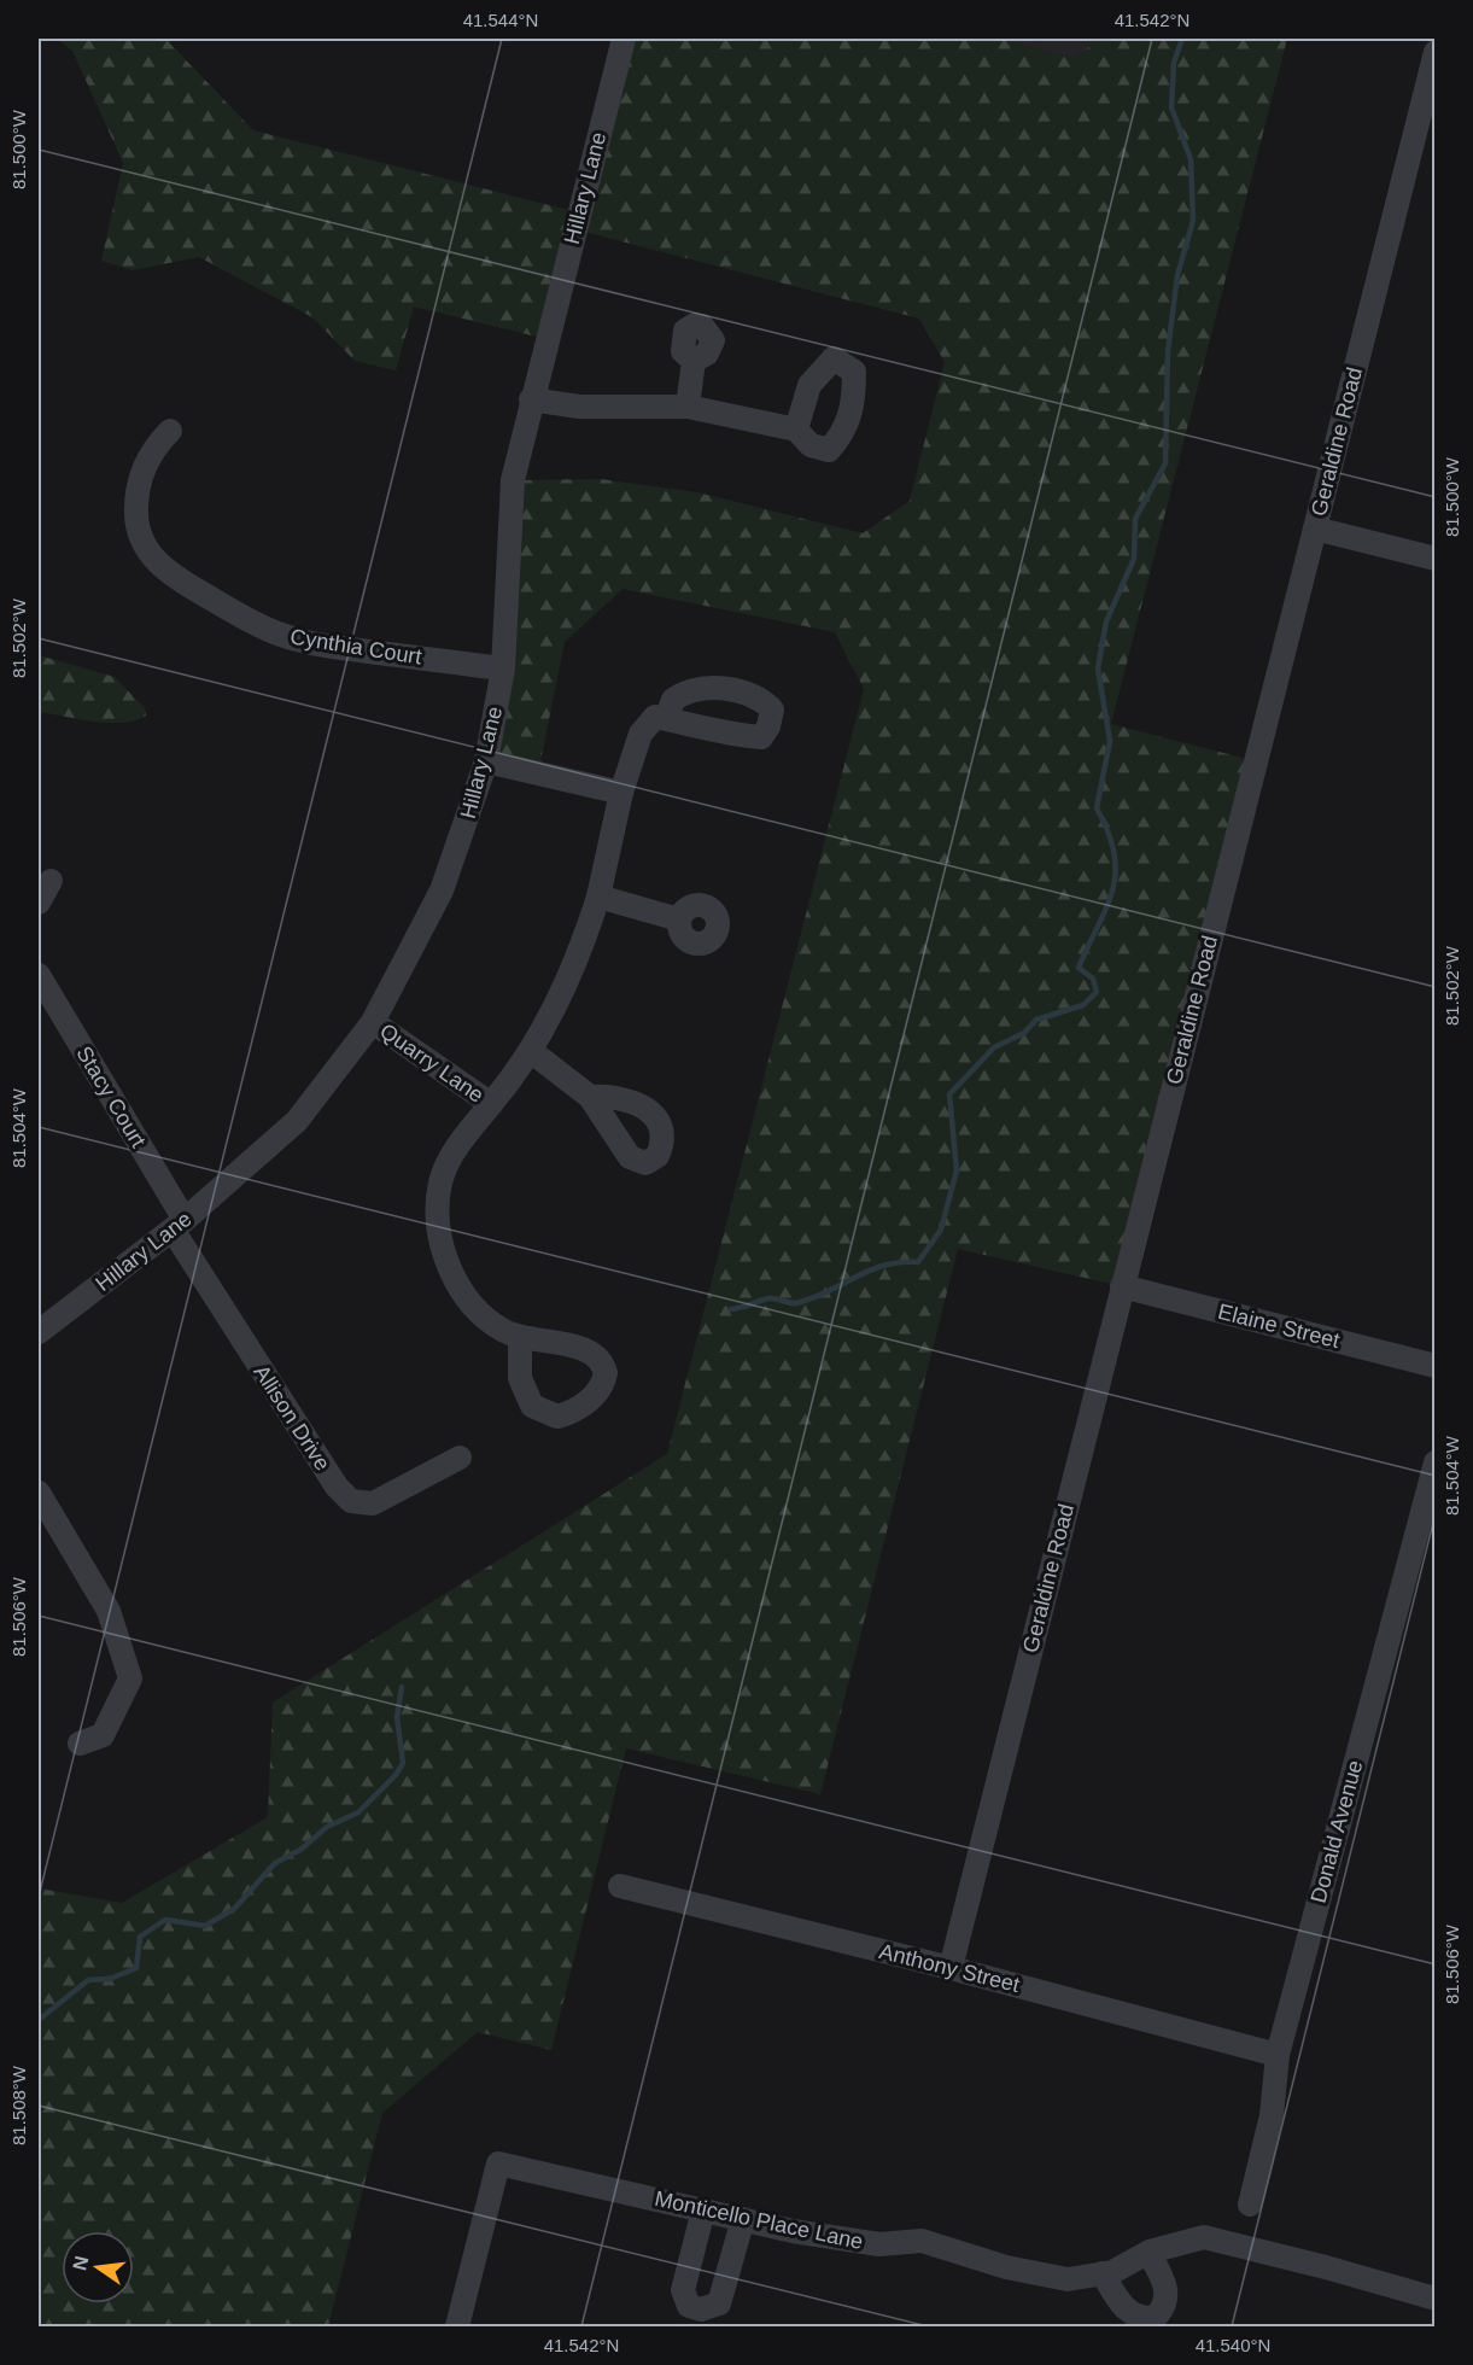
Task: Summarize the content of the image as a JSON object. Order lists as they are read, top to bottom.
{
  "streets": {
    "street": [
      "Hillary Lane",
      "Geraldine Road",
      "Cynthia Court",
      "Quarry Lane",
      "Stacy Court",
      "Elaine Street",
      "Allison Drive",
      "Donald Avenue",
      "Anthony Street",
      "Monticello Place Lane"
    ]
  },
  "crossings": [
    ["Hillary Lane", "Cynthia Court"],
    ["Hillary Lane", "Quarry Lane"],
    ["Hillary Lane", "Stacy Court"],
    ["Hillary Lane", "Allison Drive"],
    ["Geraldine Road", "Elaine Street"],
    ["Geraldine Road", "Anthony Street"],
    ["Stacy Court", "Allison Drive"],
    ["Donald Avenue", "Anthony Street"]
  ],
  "north": "left",
  "coordinates": [
    "41.544°N",
    "41.542°N",
    "81.500°W",
    "81.502°W",
    "81.504°W",
    "81.506°W",
    "81.508°W",
    "41.540°N"
  ]
}
